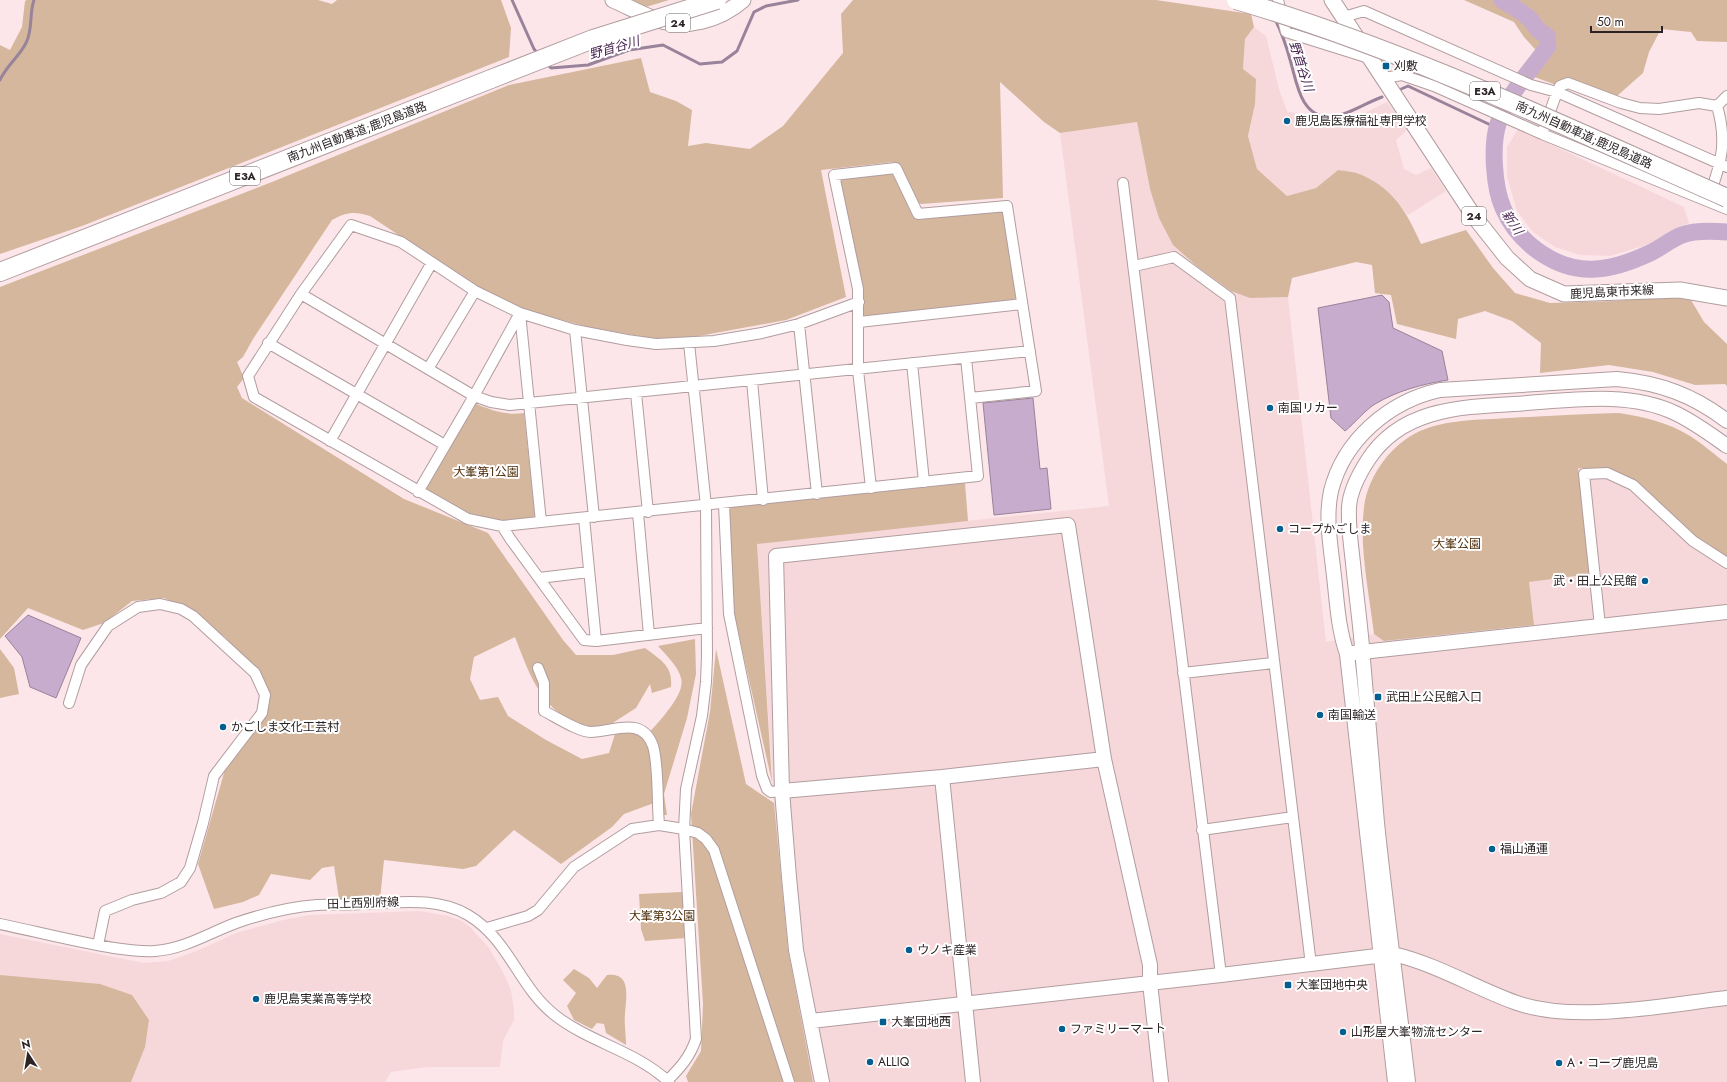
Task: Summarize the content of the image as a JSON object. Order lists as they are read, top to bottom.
{
  "streets": {
    "highway": ["E3A", "南九州自動車道;鹿児島道路"],
    "main road": ["24", "鹿児島東市来線"],
    "street": ["田上西別府線"]
  },
  "water": ["野首谷川", "新川"],
  "parks": ["大峯第1公園", "大峯公園", "大峯第3公園"],
  "places": {
    "transit": [
      "刈敷",
      "武田上公民館入口",
      "大峯団地中央",
      "大峯団地西"
    ],
    "other": [
      "鹿児島医療福祉専門学校",
      "南国リカー",
      "コープかごしま",
      "武・田上公民館",
      "南国輸送",
      "かごしま文化工芸村",
      "福山通運",
      "ウノキ産業",
      "鹿児島実業高等学校",
      "ファミリーマート",
      "山形屋大峯物流センター",
      "ALLIQ",
      "A・コープ鹿児島"
    ]
  },
  "scale_bar": "50 m",
  "north": "top"
}
